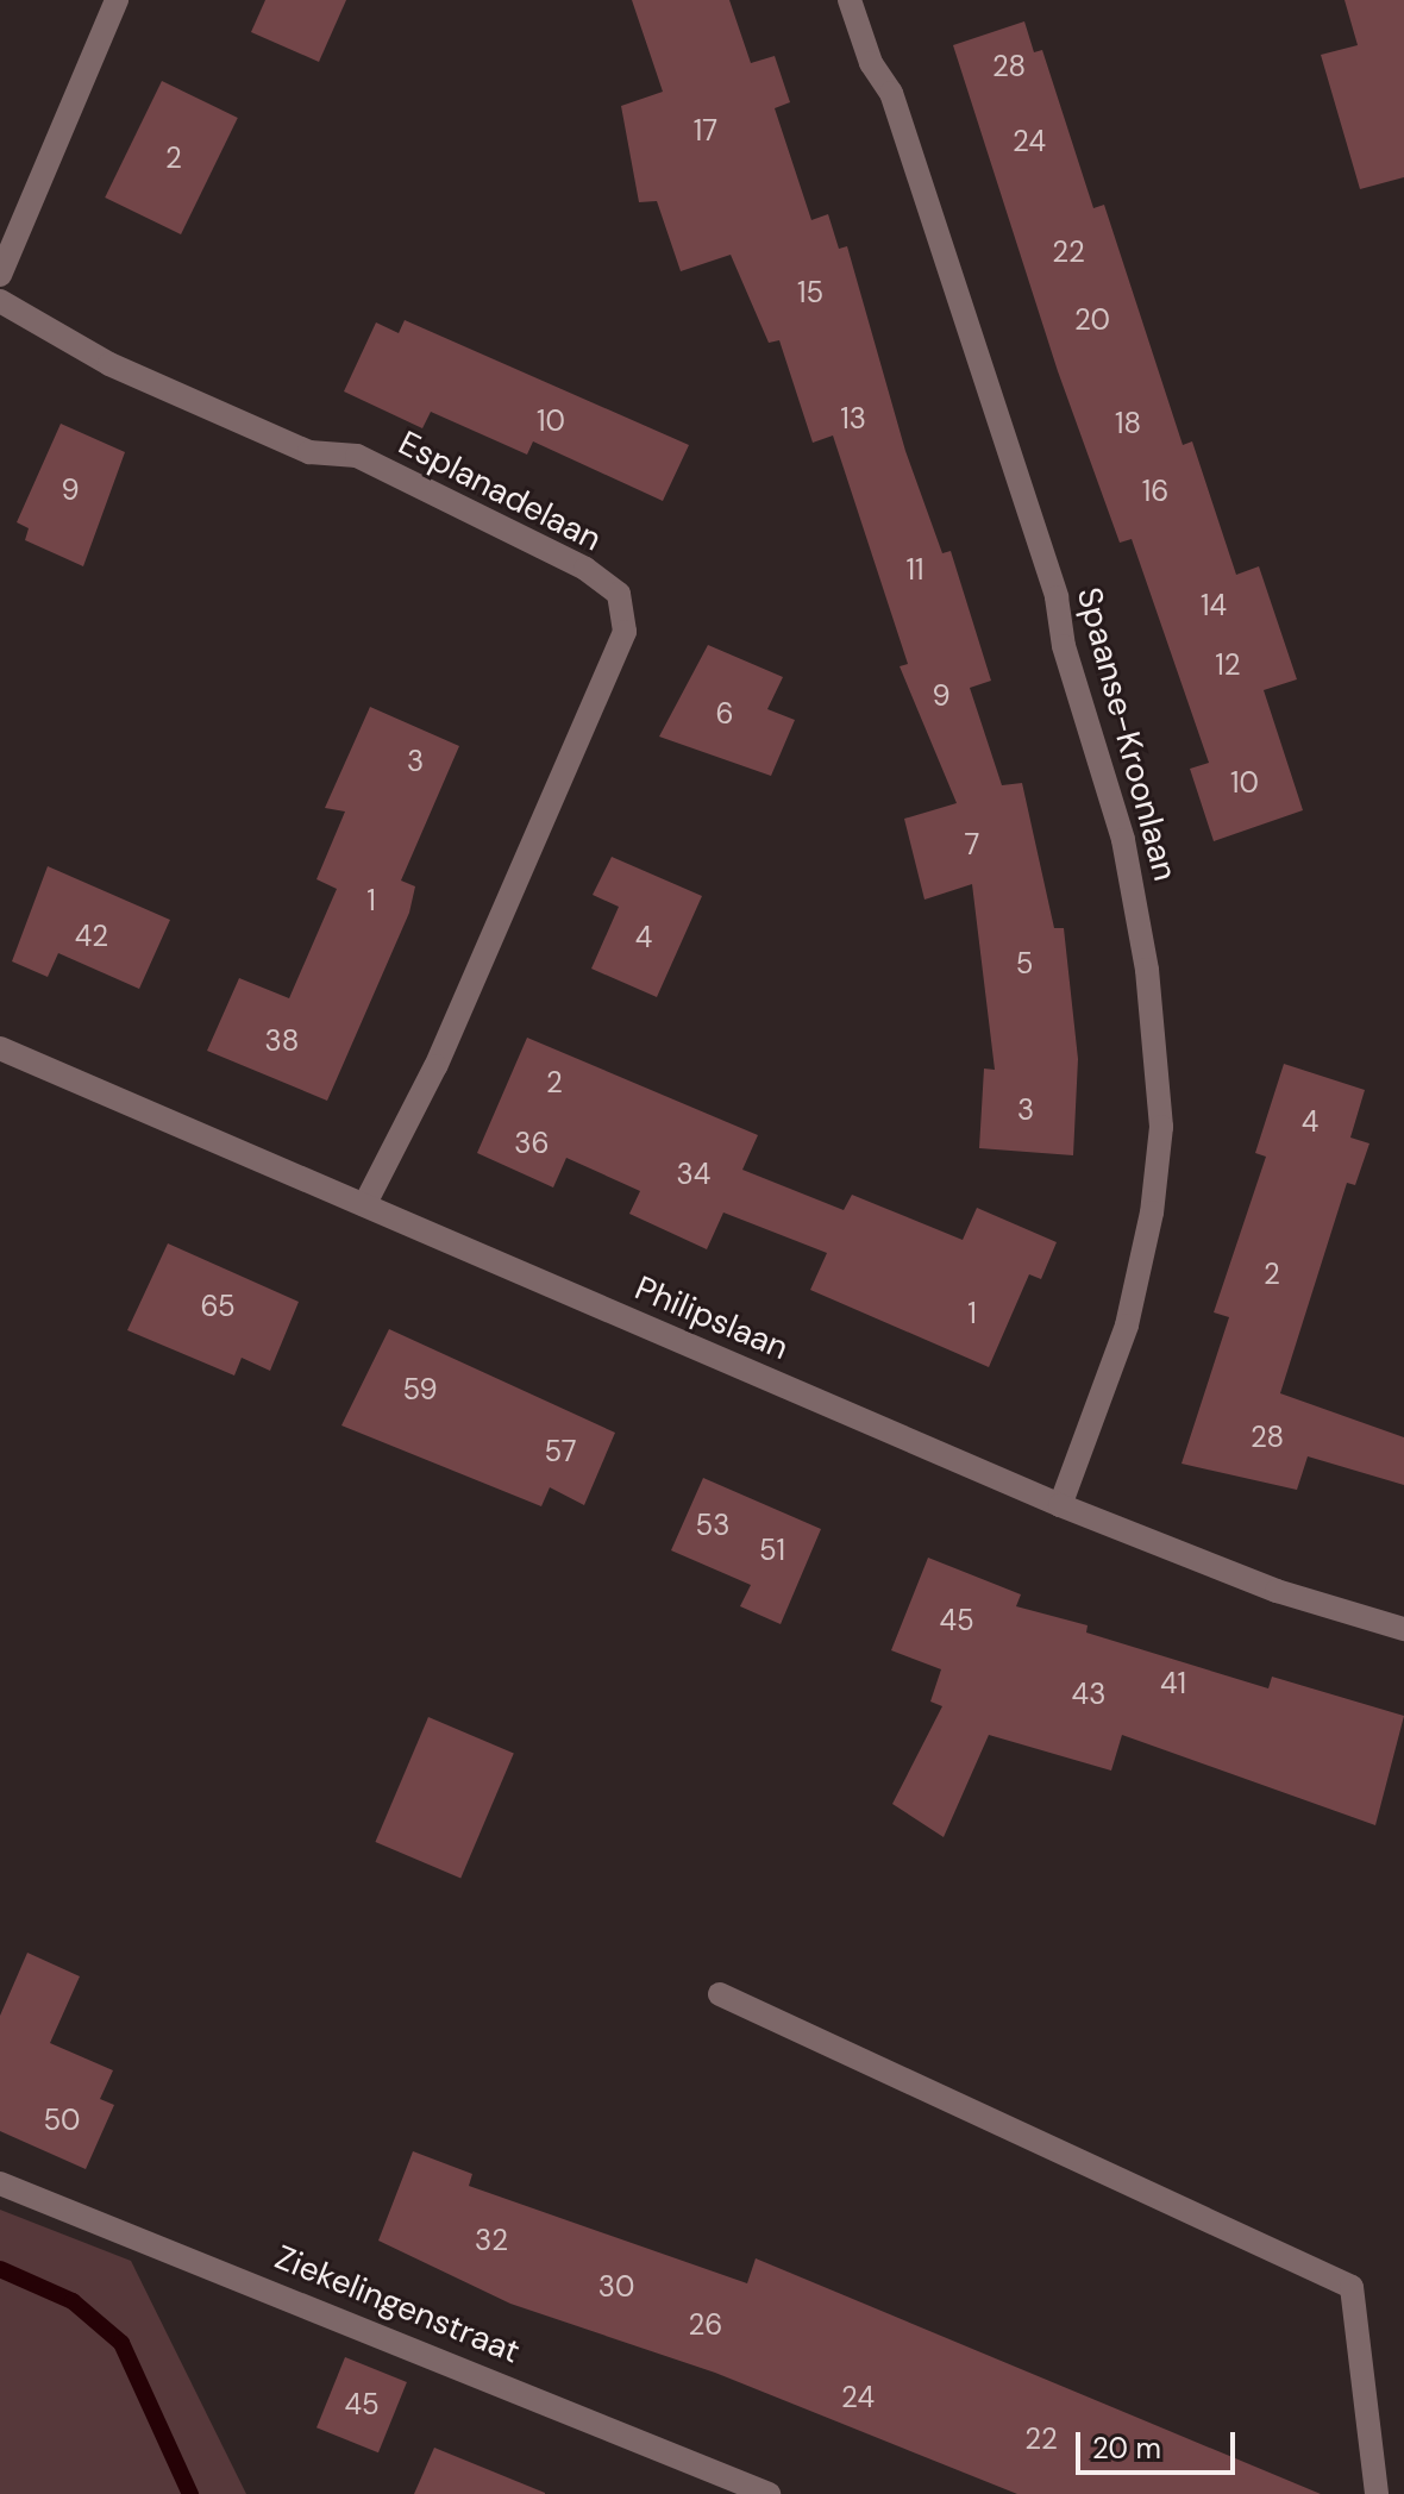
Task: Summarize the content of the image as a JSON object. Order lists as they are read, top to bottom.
{
  "streets": {
    "street": [
      "Esplanadelaan",
      "Spaanse-Kroonlaan",
      "Philipslaan",
      "Ziekelingenstraat"
    ]
  },
  "crossings": [
    ["Esplanadelaan", "Philipslaan"],
    ["Spaanse-Kroonlaan", "Philipslaan"]
  ],
  "house_numbers": [
    "28",
    "17",
    "24",
    "2",
    "22",
    "15",
    "20",
    "13",
    "10",
    "18",
    "9",
    "16",
    "11",
    "14",
    "12",
    "9",
    "6",
    "3",
    "10",
    "7",
    "1",
    "42",
    "4",
    "5",
    "38",
    "2",
    "3",
    "4",
    "36",
    "34",
    "2",
    "65",
    "1",
    "59",
    "28",
    "57",
    "53",
    "51",
    "45",
    "41",
    "43",
    "50",
    "32",
    "30",
    "26",
    "24",
    "45",
    "22"
  ],
  "scale_bar": "20 m"
}
